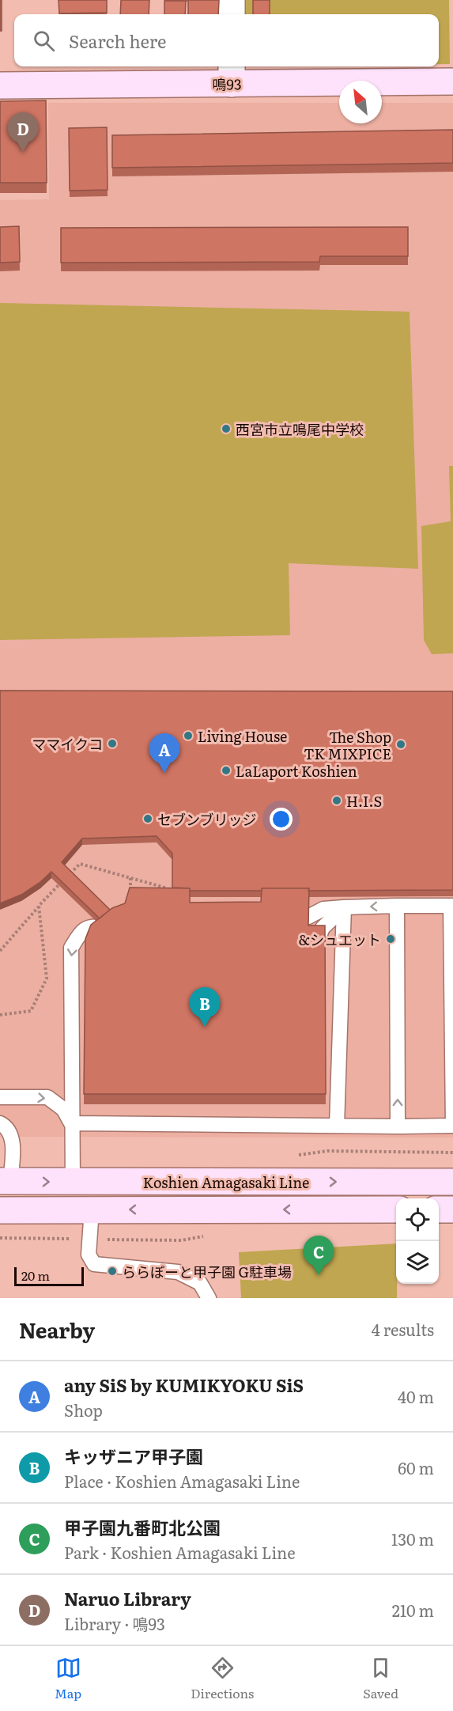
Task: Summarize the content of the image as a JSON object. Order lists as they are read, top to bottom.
{
  "streets": {
    "main road": ["鳴93", "Koshien Amagasaki Line"]
  },
  "places": [
    "西宮市立鳴尾中学校",
    "Living House",
    "ママイクコ",
    "The Shop TK MIXPICE",
    "LaLaport Koshien",
    "H.I.S",
    "セブンブリッジ",
    "&シュエット",
    "ららぽーと甲子園 G駐車場"
  ],
  "scale_bar": "20 m",
  "north": "top left",
  "page": {
    "search": "Search here",
    "pins": [
      "D",
      "A",
      "B",
      "C"
    ],
    "scale": "20 m",
    "heading": ["Nearby", "4 results"],
    "list": [
      {
        "mark": "A",
        "name": "any SiS by KUMIKYOKU SiS",
        "note": "Shop",
        "value": "40 m"
      },
      {
        "mark": "B",
        "name": "キッザニア甲子園",
        "note": "Place · Koshien Amagasaki Line",
        "value": "60 m"
      },
      {
        "mark": "C",
        "name": "甲子園九番町北公園",
        "note": "Park · Koshien Amagasaki Line",
        "value": "130 m"
      },
      {
        "mark": "D",
        "name": "Naruo Library",
        "note": "Library · 鳴93",
        "value": "210 m"
      }
    ],
    "nav": ["Map", "Directions", "Saved"]
  }
}
